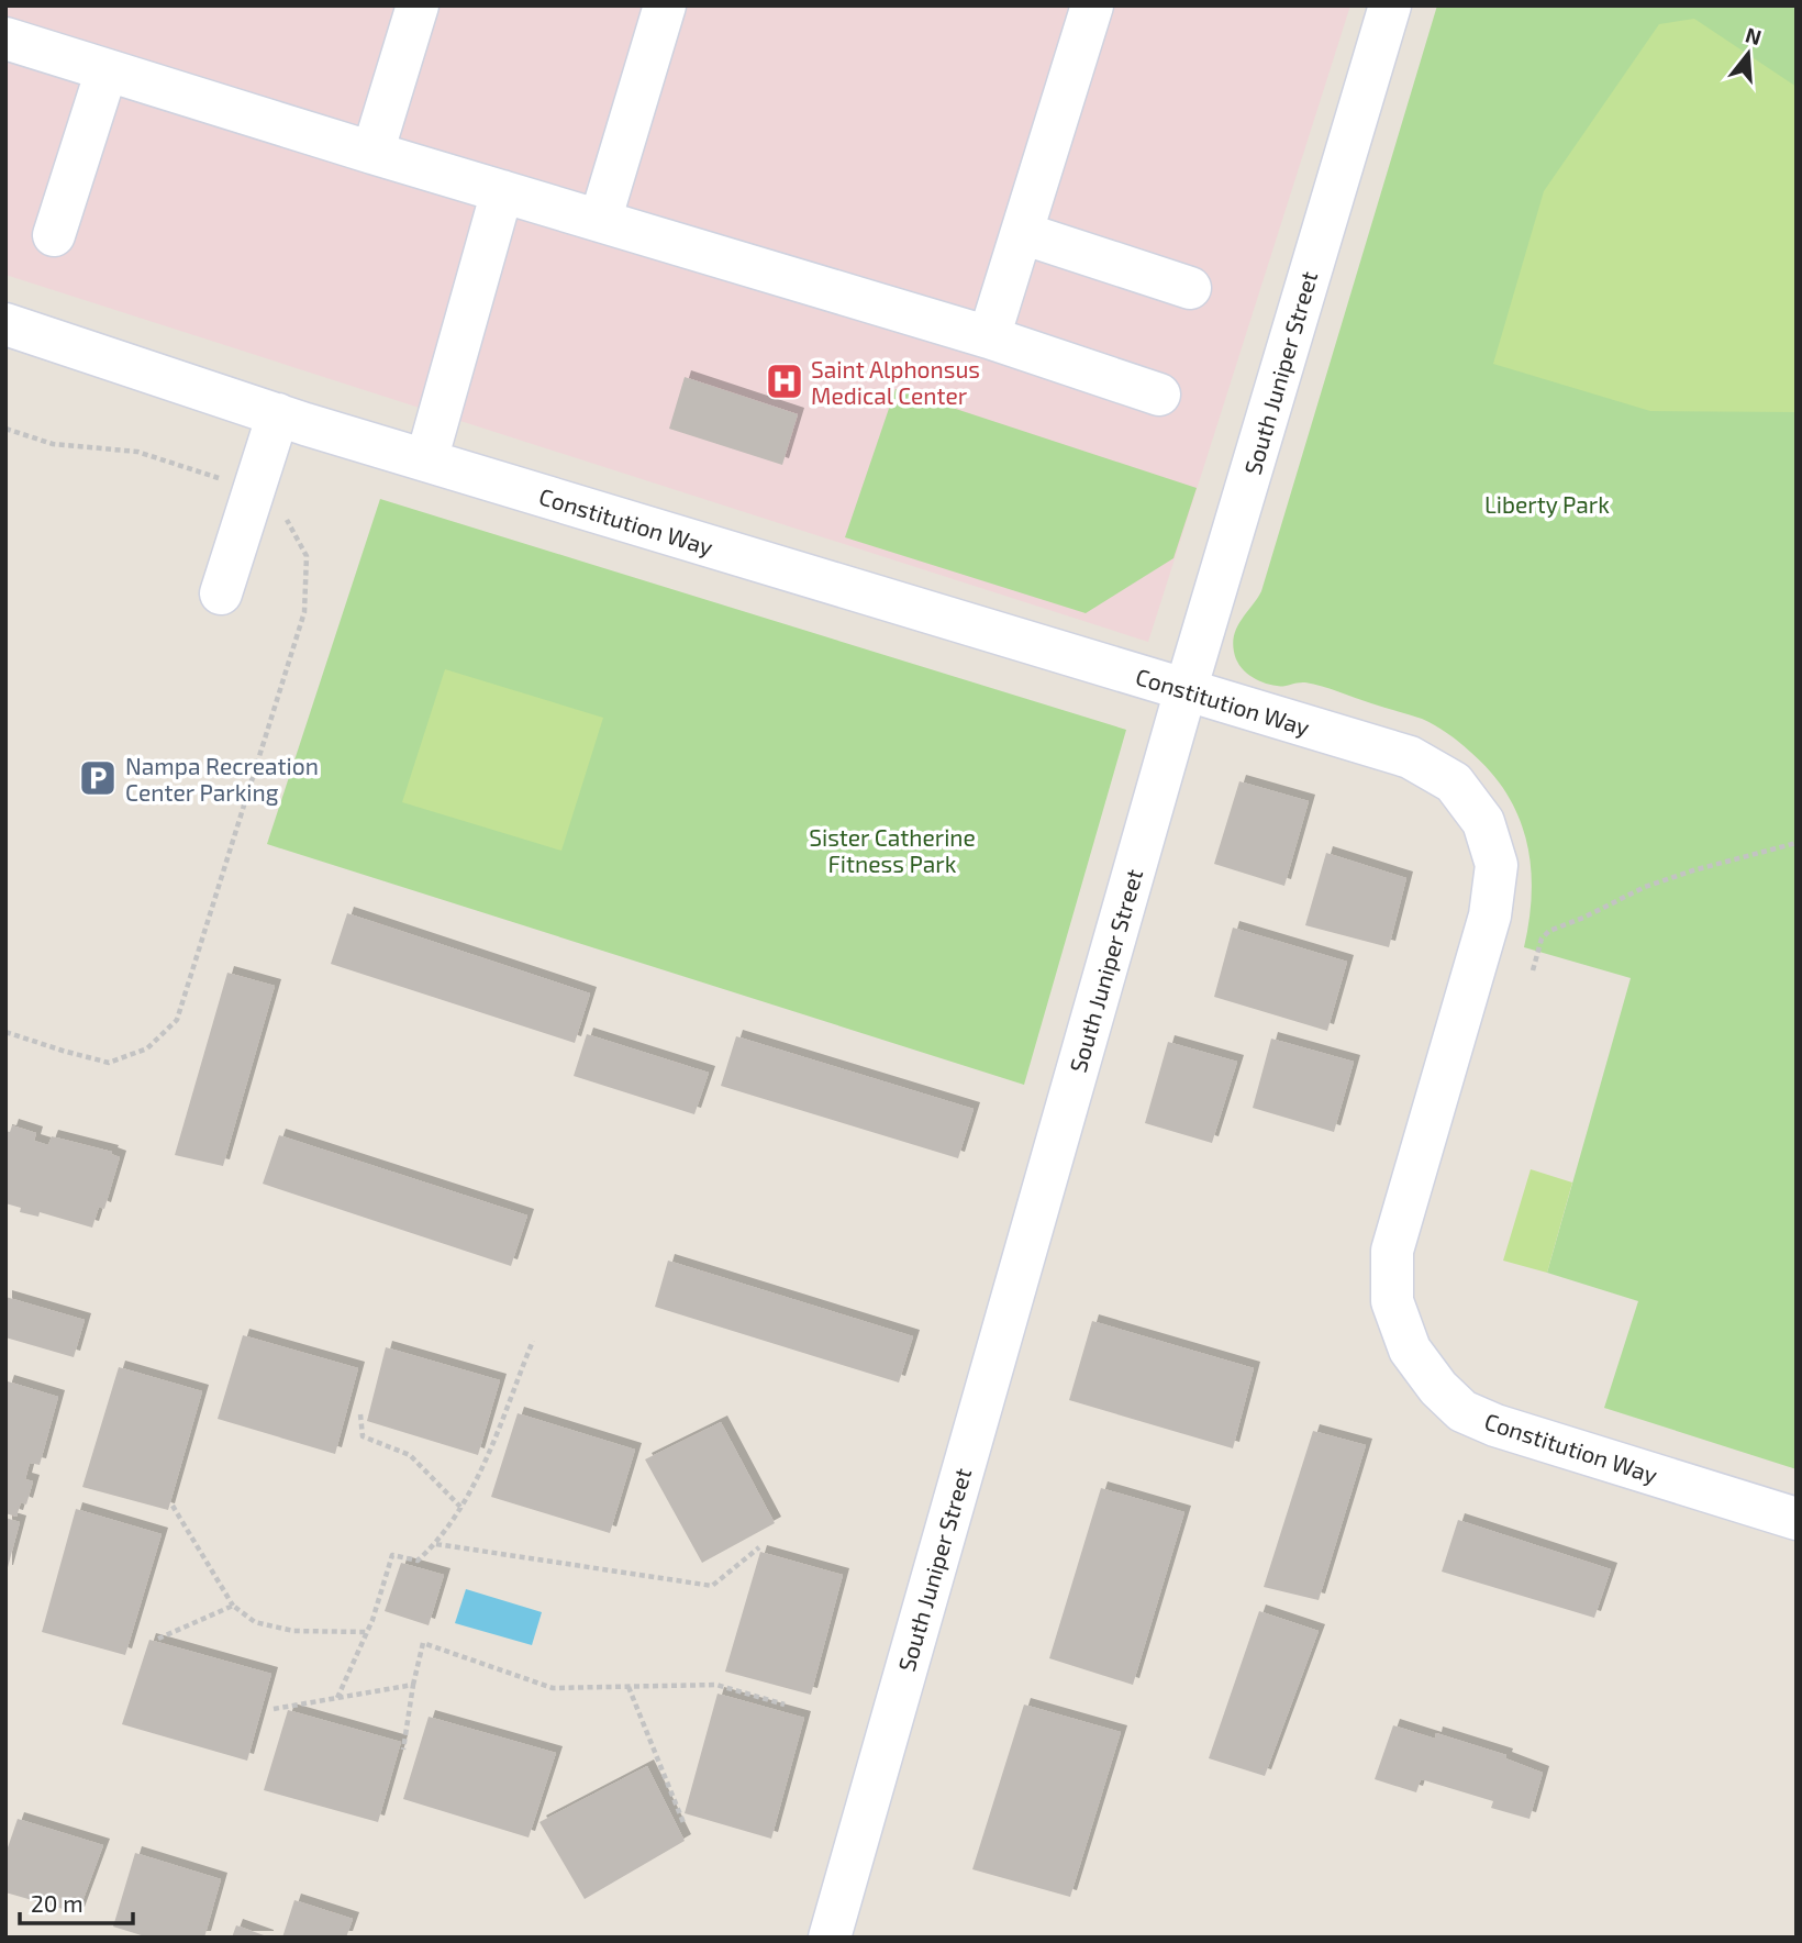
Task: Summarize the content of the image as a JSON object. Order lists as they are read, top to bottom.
{
  "streets": {
    "street": ["South Juniper Street", "Constitution Way"]
  },
  "crossings": [
    ["South Juniper Street", "Constitution Way"]
  ],
  "parks": ["Liberty Park", "Sister Catherine Fitness Park"],
  "places": {
    "hospital": ["Saint Alphonsus Medical Center"],
    "parking": ["Nampa Recreation Center Parking"]
  },
  "scale_bar": "20 m",
  "north": "top"
}
